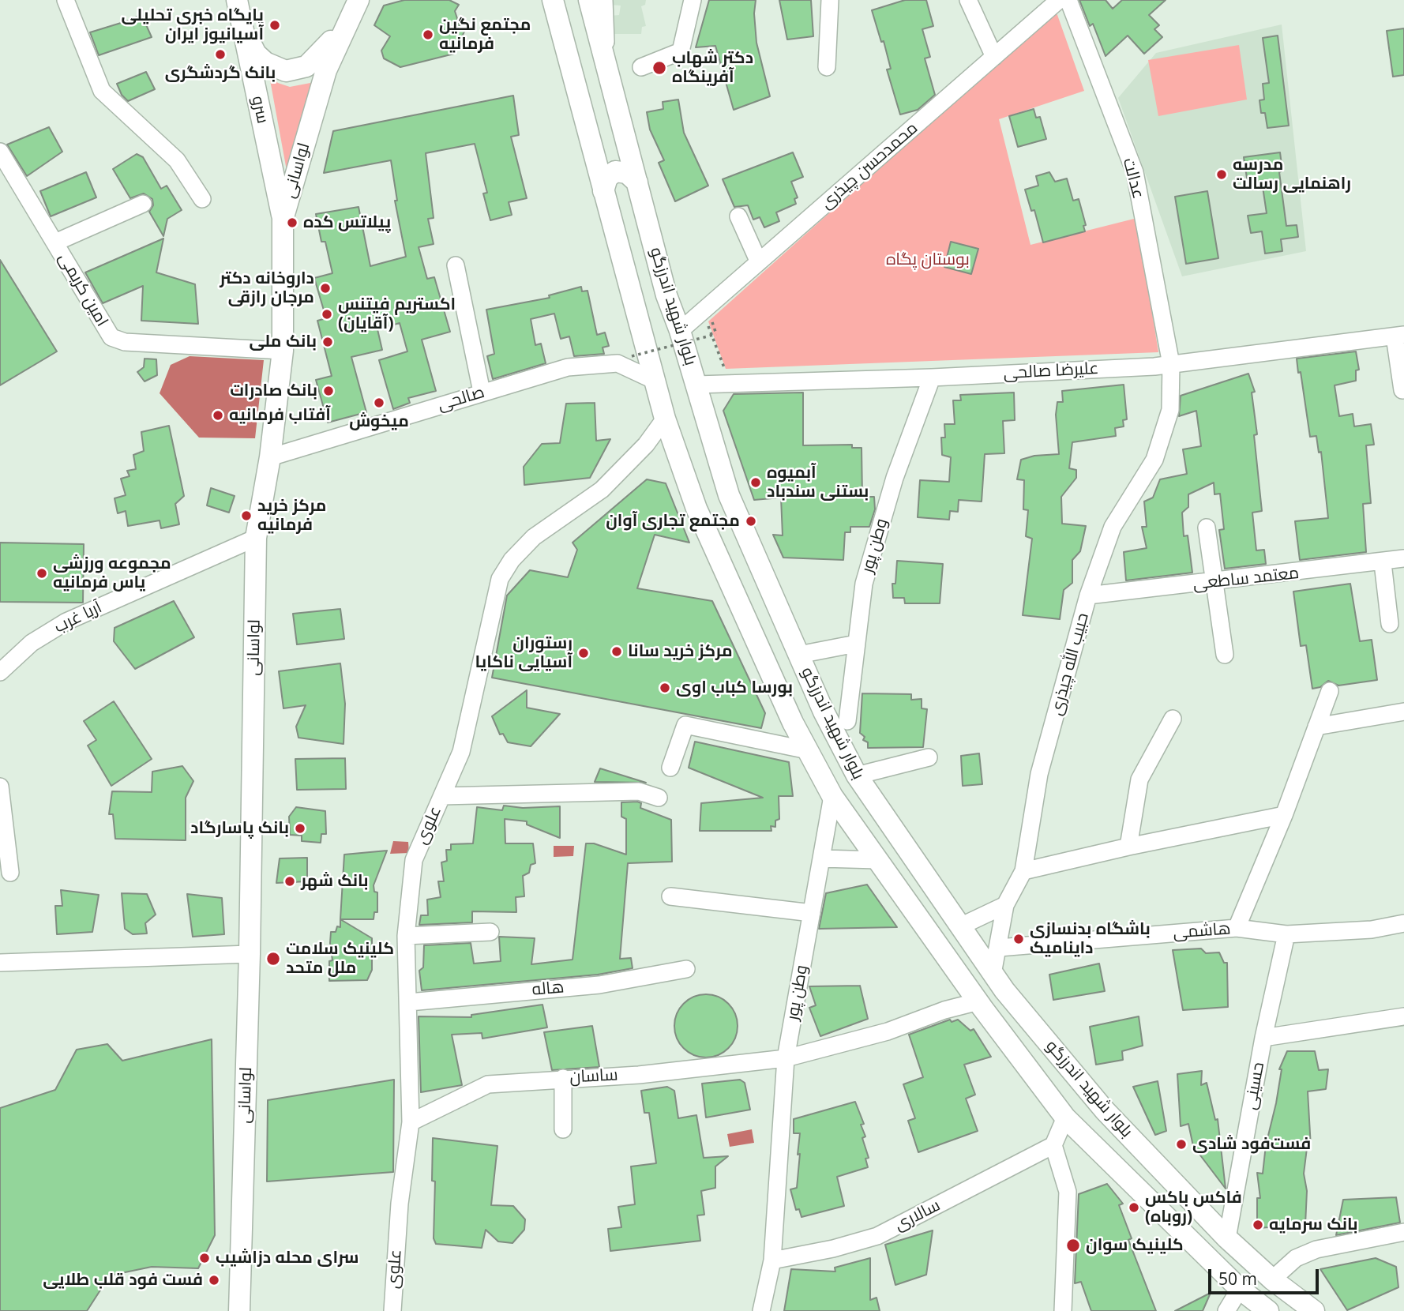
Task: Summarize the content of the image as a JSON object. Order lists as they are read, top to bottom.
{
  "streets": {
    "main road": ["سرو", "لواسانی", "بلوار شهید اندرزگو"],
    "street": [
      "محمدحسن چیذری",
      "عدالت",
      "امین کریمی",
      "علیرضا صالحی",
      "صالحی",
      "وطن پور",
      "معتمد ساطعی",
      "آریا غرب",
      "حبیب الله چیذری",
      "علوی",
      "هاشمی",
      "هاله",
      "ساسان",
      "حسینی",
      "سالاری"
    ]
  },
  "crossings": [
    ["سرو", "لواسانی"],
    ["محمدحسن چیذری", "بلوار شهید اندرزگو"],
    ["لواسانی", "امین کریمی"],
    ["لواسانی", "صالحی"],
    ["لواسانی", "آریا غرب"],
    ["عدالت", "علیرضا صالحی"],
    ["عدالت", "حبیب الله چیذری"],
    ["بلوار شهید اندرزگو", "علیرضا صالحی"],
    ["بلوار شهید اندرزگو", "صالحی"],
    ["بلوار شهید اندرزگو", "وطن پور"],
    ["بلوار شهید اندرزگو", "حبیب الله چیذری"],
    ["بلوار شهید اندرزگو", "علوی"],
    ["بلوار شهید اندرزگو", "ساسان"],
    ["بلوار شهید اندرزگو", "حسینی"],
    ["علیرضا صالحی", "وطن پور"],
    ["علیرضا صالحی", "حبیب الله چیذری"],
    ["وطن پور", "ساسان"],
    ["وطن پور", "سالاری"],
    ["معتمد ساطعی", "حبیب الله چیذری"],
    ["حبیب الله چیذری", "هاشمی"],
    ["علوی", "هاله"],
    ["علوی", "ساسان"],
    ["هاشمی", "حسینی"]
  ],
  "parks": ["بوستان پگاه"],
  "places": [
    "پایگاه خبری تحلیلی آسیانیوز ایران",
    "مجتمع نگین فرمانیه",
    "بانک گردشگری",
    "دکتر شهاب آفرینگاه",
    "مدرسه راهنمایی رسالت",
    "پیلاتس کده",
    "داروخانه دکتر مرجان رازقی",
    "اکستریم فیتنس (آقایان)",
    "بانک ملی",
    "بانک صادرات",
    "میخوش",
    "آفتاب فرمانیه",
    "آبمیوه بستنی سندباد",
    "مرکز خرید فرمانیه",
    "مجتمع تجاری آوان",
    "مجموعه ورزشی یاس فرمانیه",
    "مرکز خرید سانا",
    "رستوران آسیایی ناکایا",
    "بورسا کباب اوی",
    "بانک پاسارگاد",
    "بانک شهر",
    "باشگاه بدنسازی داینامیک",
    "کلینیک سلامت ملل متحد",
    "فست‌فود شادی",
    "فاکس باکس (روباه)",
    "بانک سرمایه",
    "کلینیک سوان",
    "سرای محله دزاشیب",
    "فست فود قلب طلایی"
  ],
  "scale_bar": "50 m"
}
